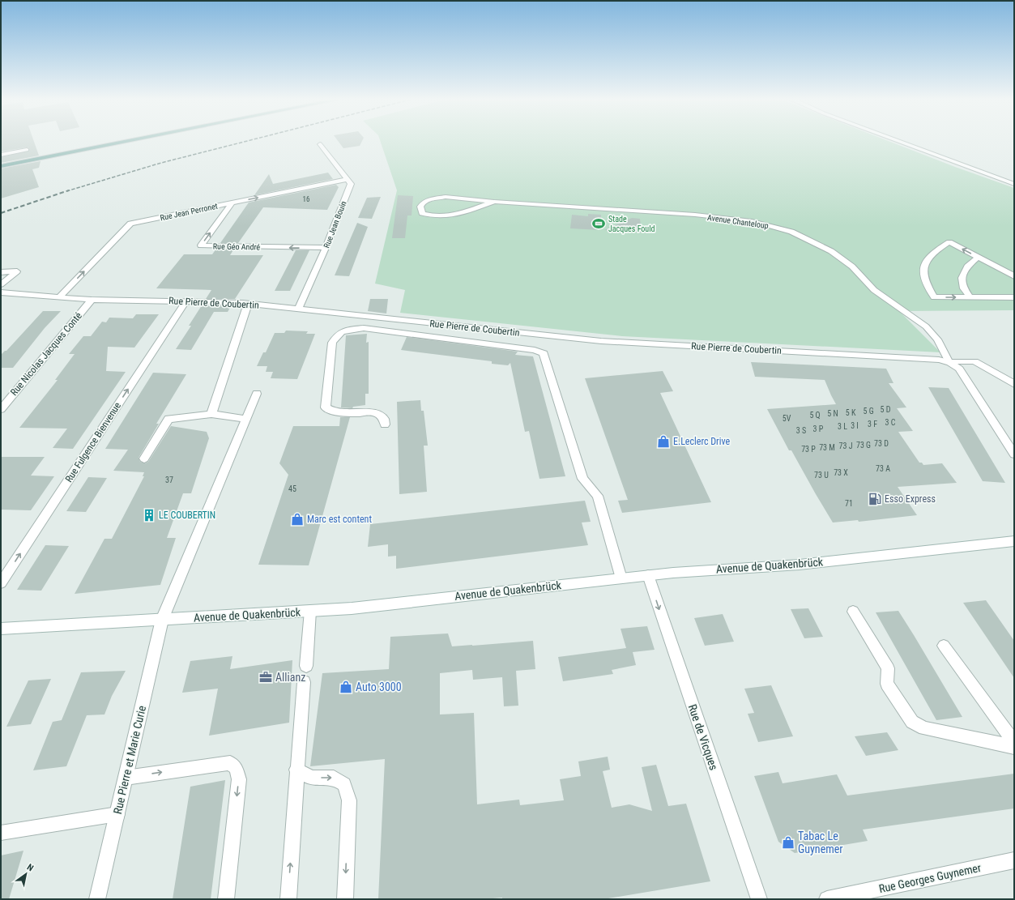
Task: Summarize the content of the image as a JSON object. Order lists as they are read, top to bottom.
{
  "streets": {
    "street": [
      "Rue Jean Perronet",
      "Avenue Chanteloup",
      "Rue Jean Bouin",
      "Rue Géo André",
      "Rue Pierre de Coubertin",
      "Rue Nicolas Jacques Conté",
      "Rue Fulgence Bienvenue",
      "Avenue de Quakenbrück",
      "Rue de Vicques",
      "Rue Pierre et Marie Curie",
      "Rue Georges Guynemer"
    ]
  },
  "crossings": [
    ["Rue Jean Perronet", "Rue Jean Bouin"],
    ["Rue Jean Perronet", "Rue Géo André"],
    ["Rue Jean Perronet", "Rue Pierre de Coubertin"],
    ["Avenue Chanteloup", "Rue Pierre de Coubertin"],
    ["Rue Jean Bouin", "Rue Géo André"],
    ["Rue Jean Bouin", "Rue Pierre de Coubertin"],
    ["Rue Pierre de Coubertin", "Rue Nicolas Jacques Conté"],
    ["Rue Pierre de Coubertin", "Rue Fulgence Bienvenue"],
    ["Avenue de Quakenbrück", "Rue de Vicques"],
    ["Avenue de Quakenbrück", "Rue Pierre et Marie Curie"]
  ],
  "one_way": ["Rue Jean Perronet", "Rue Fulgence Bienvenue", "Rue de Vicques"],
  "places": {
    "sports": ["Stade Jacques Fould"],
    "shop": [
      "E.Leclerc Drive",
      "Marc est content",
      "Auto 3000",
      "Tabac Le Guynemer"
    ],
    "fuel station": ["Esso Express"],
    "building": ["LE COUBERTIN"],
    "office": ["Allianz"]
  },
  "house_numbers": [
    "16",
    "5 D",
    "5 G",
    "5 K",
    "5 N",
    "5 Q",
    "5V",
    "3 C",
    "3 F",
    "3 I",
    "3 L",
    "3 P",
    "3 S",
    "73 D",
    "73 G",
    "73 J",
    "73 M",
    "73 P",
    "73 A",
    "73 X",
    "73 U",
    "37",
    "45",
    "71"
  ],
  "north": "top right"
}
